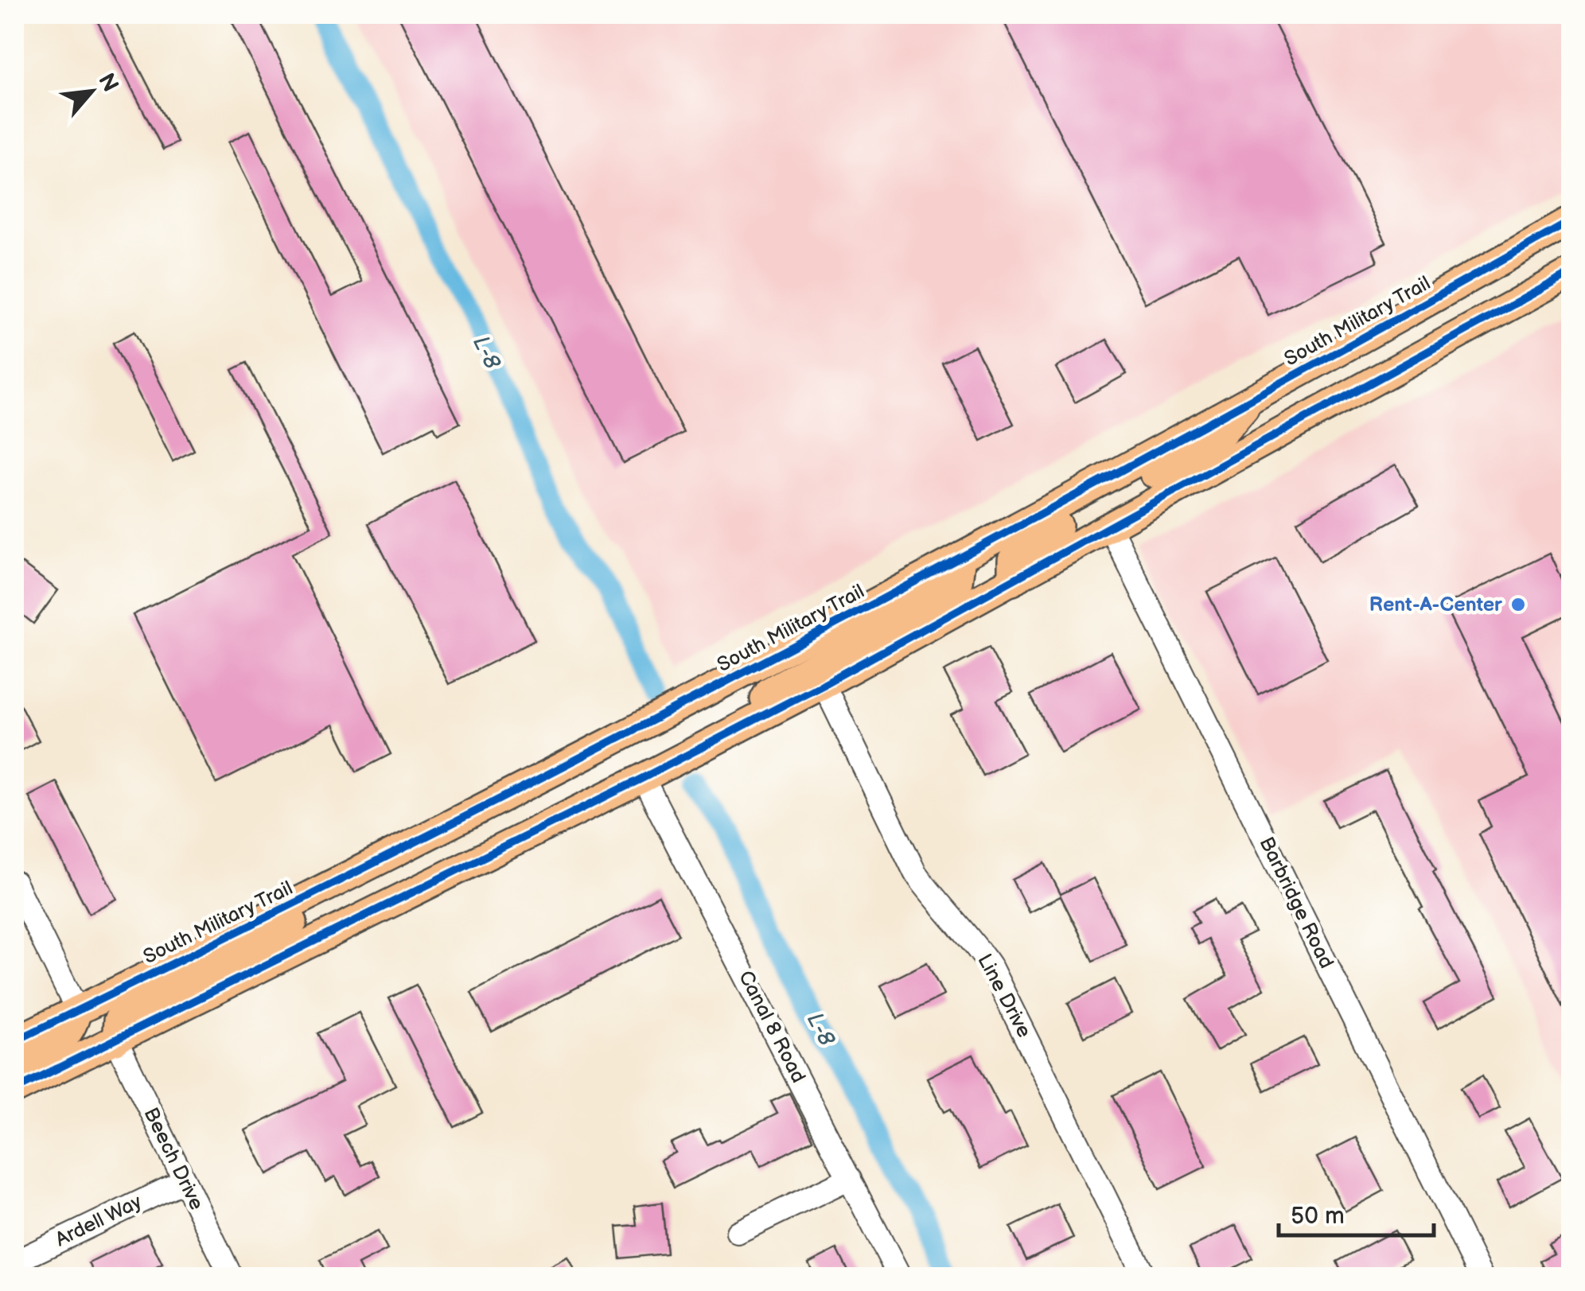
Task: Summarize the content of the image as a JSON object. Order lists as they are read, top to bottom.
{
  "streets": {
    "main road": ["South Military Trail"],
    "street": [
      "Barbridge Road",
      "Line Drive",
      "Canal 8 Road",
      "Beech Drive",
      "Ardell Way"
    ]
  },
  "crossings": [
    ["Beech Drive", "Ardell Way"]
  ],
  "water": ["L-8"],
  "places": ["Rent-A-Center"],
  "scale_bar": "50 m",
  "north": "top right"
}
